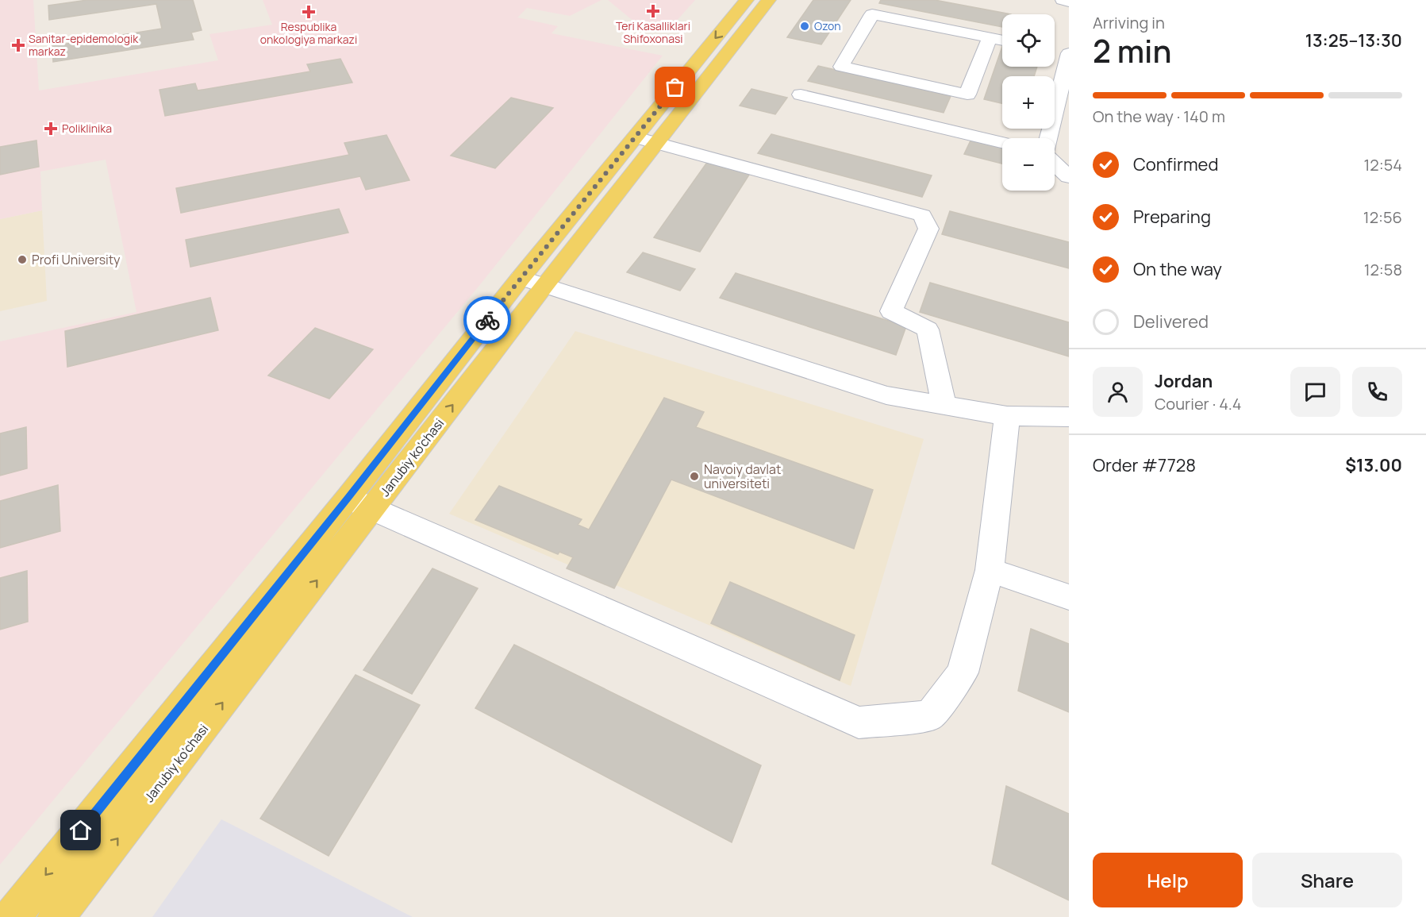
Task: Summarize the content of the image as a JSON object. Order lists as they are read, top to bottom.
{
  "streets": {
    "main road": ["Janubiy ko'chasi"]
  },
  "places": {
    "health": [
      "Teri Kasalliklari Shifoxonasi",
      "Respublika onkologiya markazi",
      "Sanitar-epidemologik markaz",
      "Poliklinika"
    ],
    "other": ["Ozon", "Profi University", "Navoiy davlat universiteti"]
  },
  "page": {
    "heading": ["2 min", "Arriving in", "13:25–13:30"],
    "panel": [
      "Jordan",
      "Courier · 4.4",
      "Order #7728",
      "$13.00"
    ],
    "map_buttons": ["+", "−"],
    "bar": "On the way · 140 m",
    "list": [
      ["Confirmed", "12:54"],
      ["Preparing", "12:56"],
      ["On the way", "12:58"],
      "Delivered"
    ],
    "buttons": ["Help", "Share"]
  }
}
